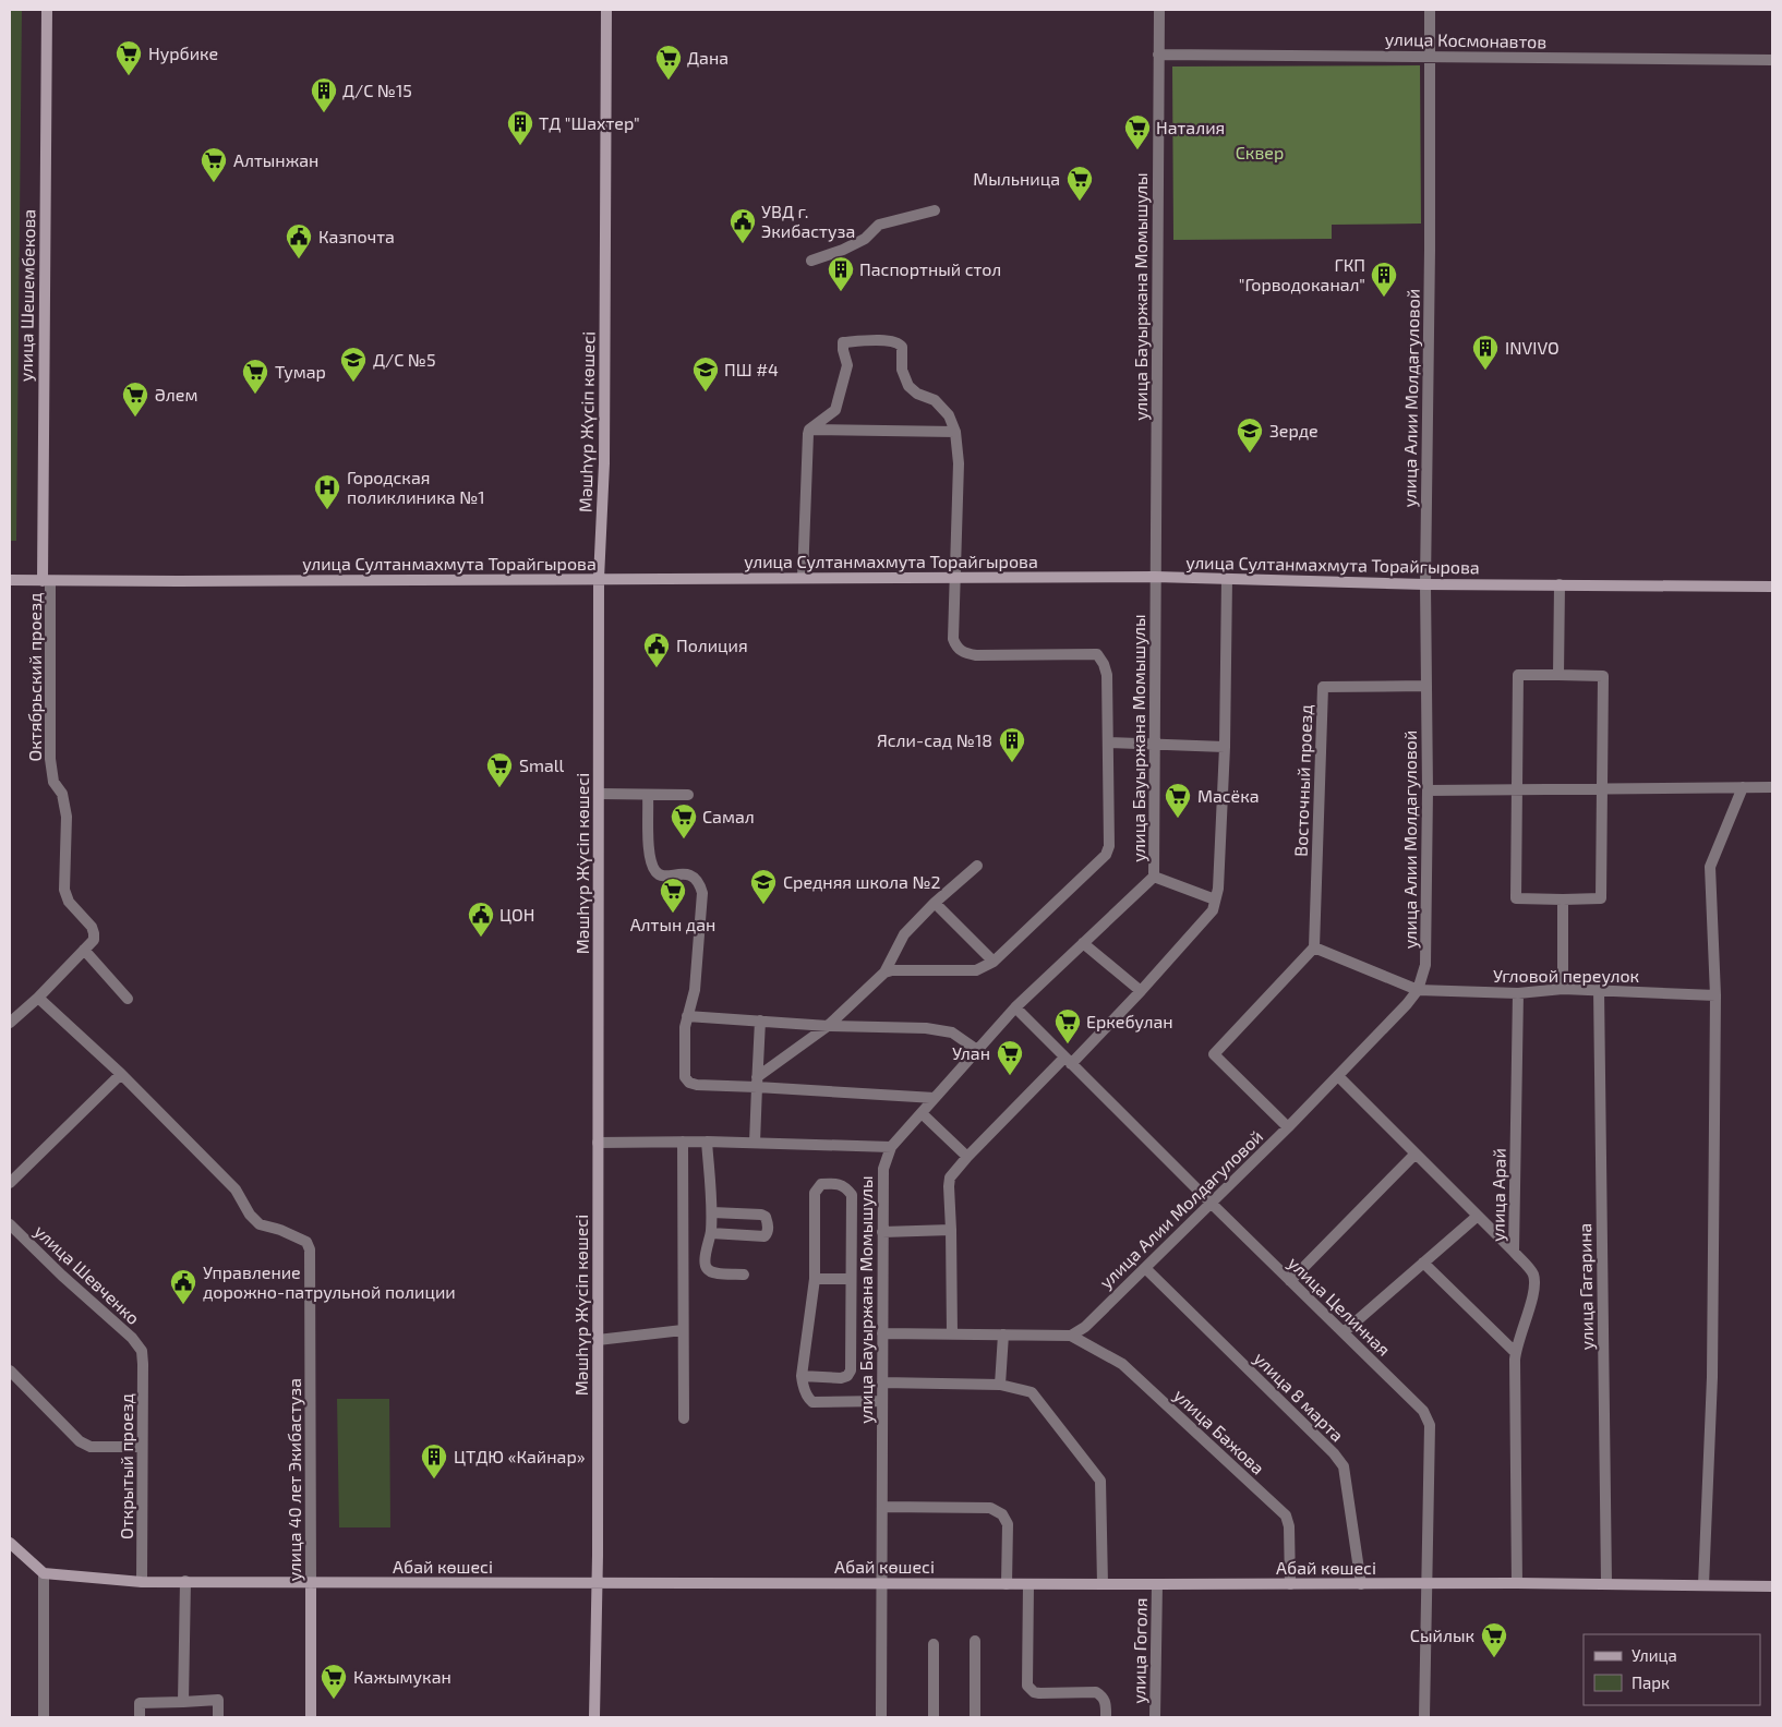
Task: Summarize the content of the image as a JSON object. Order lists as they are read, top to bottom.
{
  "streets": {
    "street": [
      "улица Космонавтов",
      "улица Шешембекова",
      "улица Бауыржана Момышулы",
      "улица Алии Молдагуловой",
      "Мәшһүр Жүсіп көшесі",
      "улица Султанмахмута Торайгырова",
      "Октябрьский проезд",
      "Восточный проезд",
      "Угловой переулок",
      "улица Арай",
      "улица Шевченко",
      "улица Гагарина",
      "улица Целинная",
      "улица 8 марта",
      "улица Бажова",
      "Открытый проезд",
      "улица 40 лет Экибастуза",
      "Абай көшесі",
      "улица Гоголя"
    ]
  },
  "crossings": [
    ["улица Космонавтов", "улица Бауыржана Момышулы"],
    ["улица Космонавтов", "улица Алии Молдагуловой"],
    ["улица Шешембекова", "улица Султанмахмута Торайгырова"],
    ["улица Шешембекова", "Октябрьский проезд"],
    ["улица Бауыржана Момышулы", "улица Султанмахмута Торайгырова"],
    ["улица Бауыржана Момышулы", "улица Целинная"],
    ["улица Бауыржана Момышулы", "Абай көшесі"],
    ["улица Алии Молдагуловой", "улица Султанмахмута Торайгырова"],
    ["улица Алии Молдагуловой", "Восточный проезд"],
    ["улица Алии Молдагуловой", "Угловой переулок"],
    ["улица Алии Молдагуловой", "улица Целинная"],
    ["улица Алии Молдагуловой", "улица 8 марта"],
    ["улица Алии Молдагуловой", "улица Бажова"],
    ["Мәшһүр Жүсіп көшесі", "улица Султанмахмута Торайгырова"],
    ["Мәшһүр Жүсіп көшесі", "Абай көшесі"],
    ["улица Султанмахмута Торайгырова", "Октябрьский проезд"],
    ["Угловой переулок", "улица Арай"],
    ["Угловой переулок", "улица Гагарина"],
    ["улица Арай", "Абай көшесі"],
    ["улица Шевченко", "Открытый проезд"],
    ["улица Гагарина", "Абай көшесі"],
    ["улица Целинная", "Абай көшесі"],
    ["улица 8 марта", "Абай көшесі"],
    ["улица Бажова", "Абай көшесі"],
    ["Открытый проезд", "Абай көшесі"],
    ["улица 40 лет Экибастуза", "Абай көшесі"],
    ["Абай көшесі", "улица Гоголя"]
  ],
  "parks": ["Сквер"],
  "places": {
    "supermarket": [
      "Нурбике",
      "Дана",
      "Наталия",
      "Алтынжан",
      "Мыльница",
      "Тумар",
      "Әлем",
      "Small",
      "Масёка",
      "Самал",
      "Алтын дан",
      "Еркебулан",
      "Улан",
      "Сыйлык",
      "Кажымукан"
    ],
    "building": [
      "Д/С №15",
      "ТД \"Шахтер\"",
      "Паспортный стол",
      "ГКП \"Горводоканал\"",
      "INVIVO",
      "Ясли-сад №18",
      "ЦТДЮ «Кайнар»"
    ],
    "public building": [
      "УВД г. Экибастуза",
      "Казпочта",
      "Полиция",
      "ЦОН",
      "Управление дорожно-патрульной полиции"
    ],
    "school or university": [
      "Д/С №5",
      "ПШ #4",
      "Зерде",
      "Средняя школа №2"
    ],
    "hospital": ["Городская поликлиника №1"]
  },
  "legend": ["Улица", "Парк"]
}
